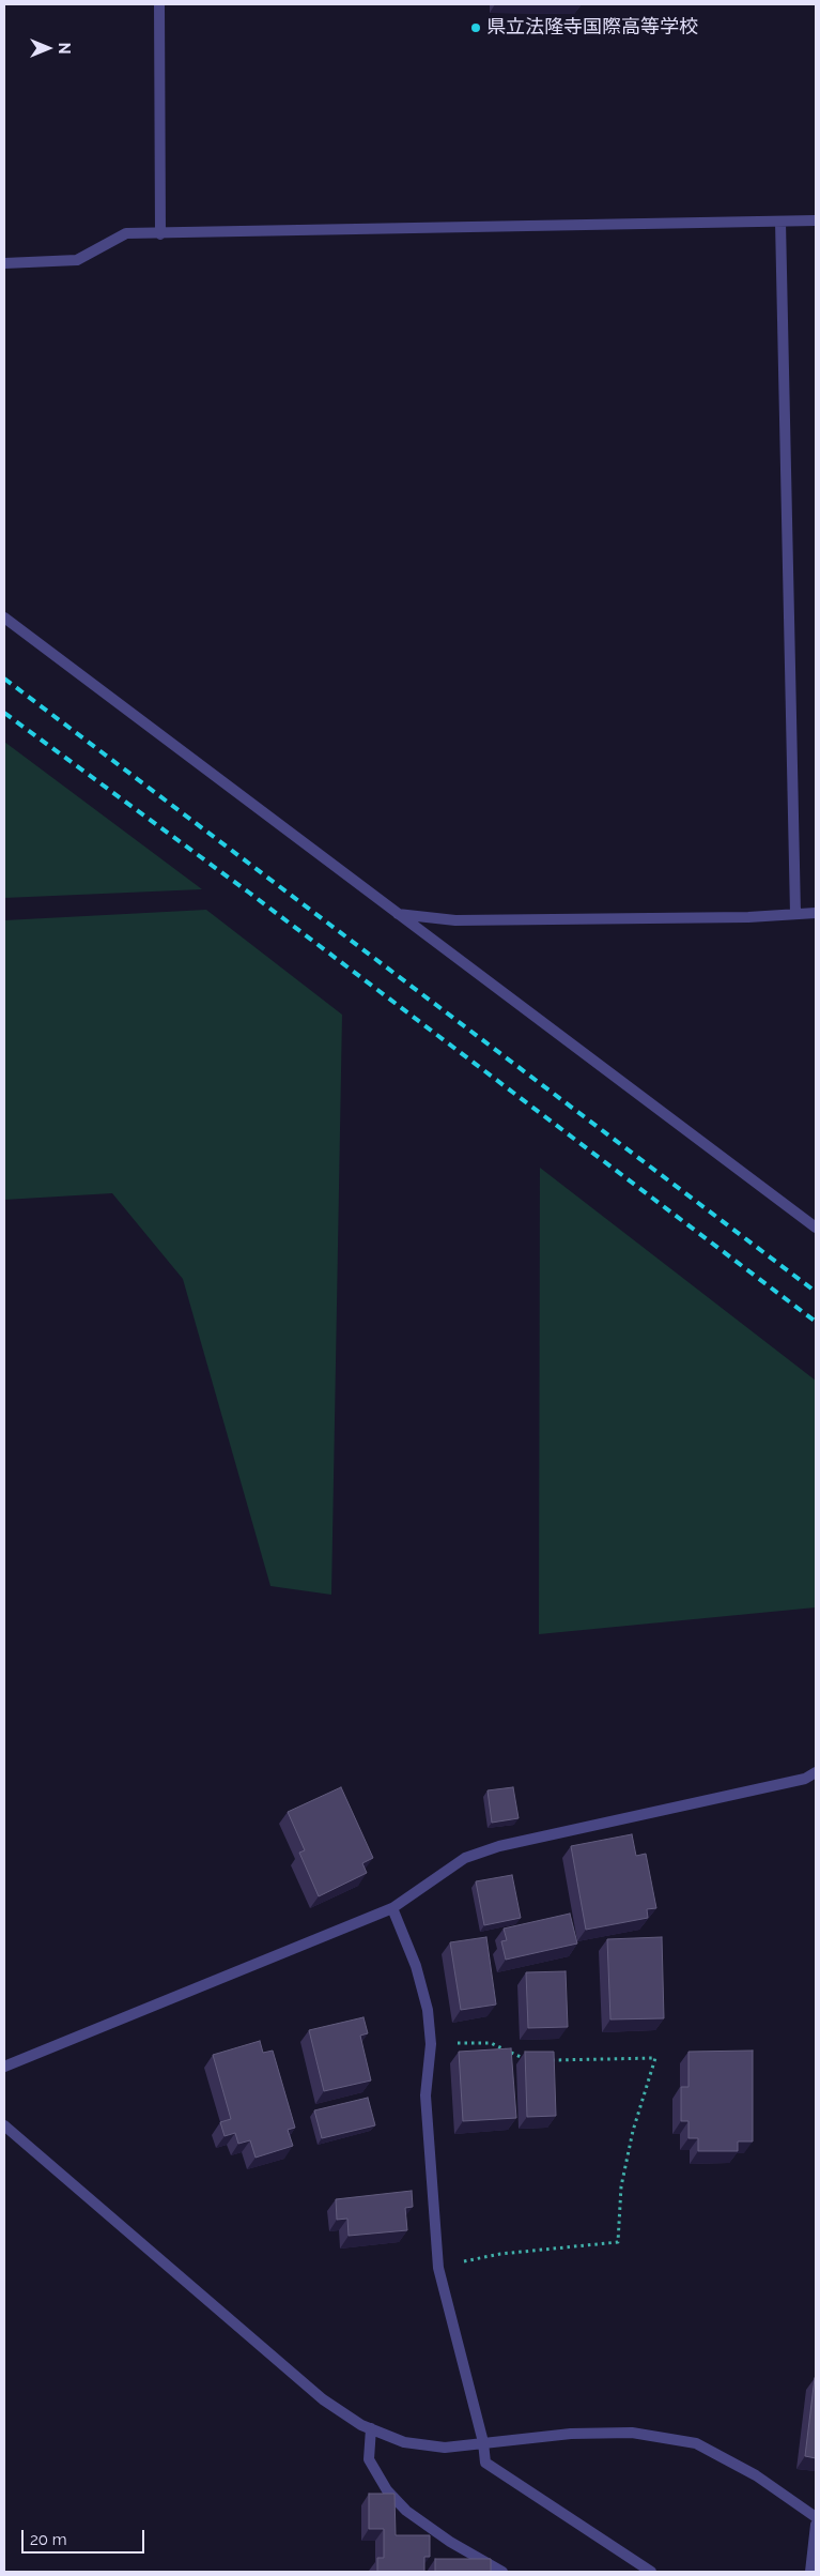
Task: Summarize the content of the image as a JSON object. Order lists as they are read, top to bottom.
{
  "places": ["県立法隆寺国際高等学校"],
  "scale_bar": "20 m",
  "north": "right"
}
